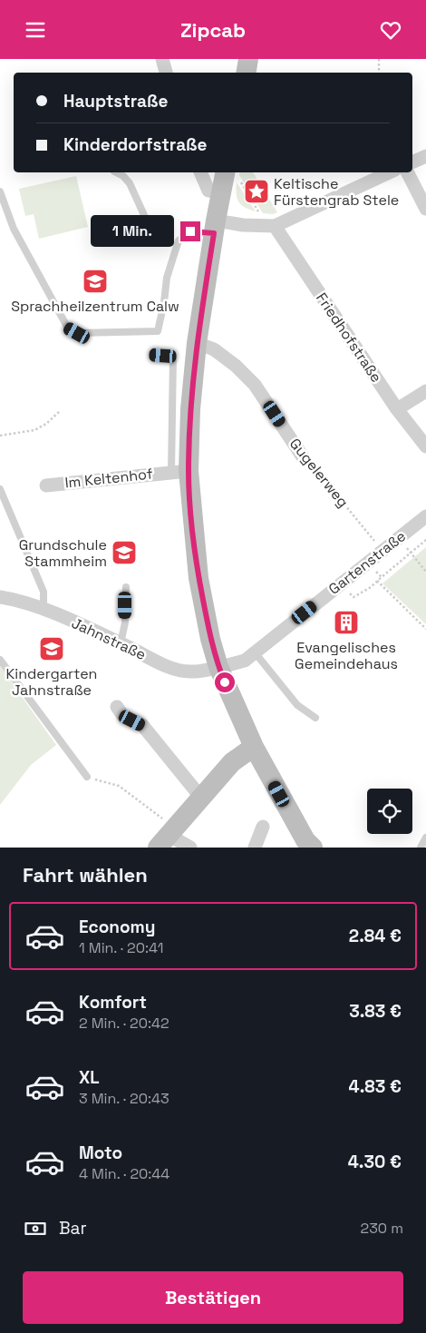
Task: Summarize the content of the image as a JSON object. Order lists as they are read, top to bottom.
{
  "streets": {
    "street": [
      "Friedhofstraße",
      "Gugelerweg",
      "Im Keltenhof",
      "Gartenstraße",
      "Jahnstraße"
    ]
  },
  "crossings": [
    ["Gugelerweg", "Gartenstraße"],
    ["Gartenstraße", "Jahnstraße"]
  ],
  "places": {
    "place": ["Keltische Fürstengrab Stele"],
    "school or university": ["Sprachheilzentrum Calw", "Grundschule Stammheim", "Kindergarten Jahnstraße"],
    "building": ["Evangelisches Gemeindehaus"]
  },
  "page": {
    "header": "Zipcab",
    "banner": ["Hauptstraße", "Kinderdorfstraße"],
    "bubble": "1 Min.",
    "heading": "Fahrt wählen",
    "list": [
      {
        "name": "Economy",
        "note": "1 Min. · 20:41",
        "value": "2.84 €"
      },
      {
        "name": "Komfort",
        "note": "2 Min. · 20:42",
        "value": "3.83 €"
      },
      {
        "name": "XL",
        "note": "3 Min. · 20:43",
        "value": "4.83 €"
      },
      {
        "name": "Moto",
        "note": "4 Min. · 20:44",
        "value": "4.30 €"
      }
    ],
    "pay": ["Bar", "230 m"],
    "buttons": "Bestätigen"
  }
}
